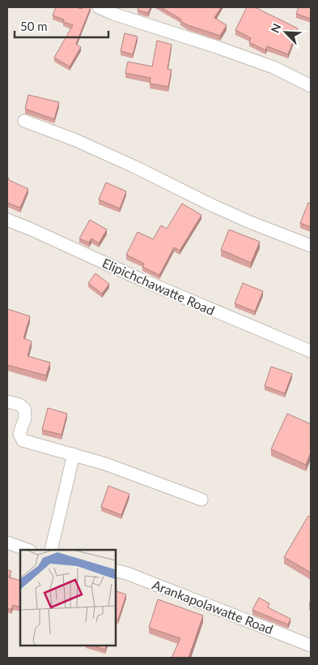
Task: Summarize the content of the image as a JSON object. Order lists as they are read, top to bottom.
{
  "streets": {
    "street": ["Elipichchawatte Road", "Arankapolawatte Road"]
  },
  "scale_bar": "50 m",
  "north": "top left"
}
